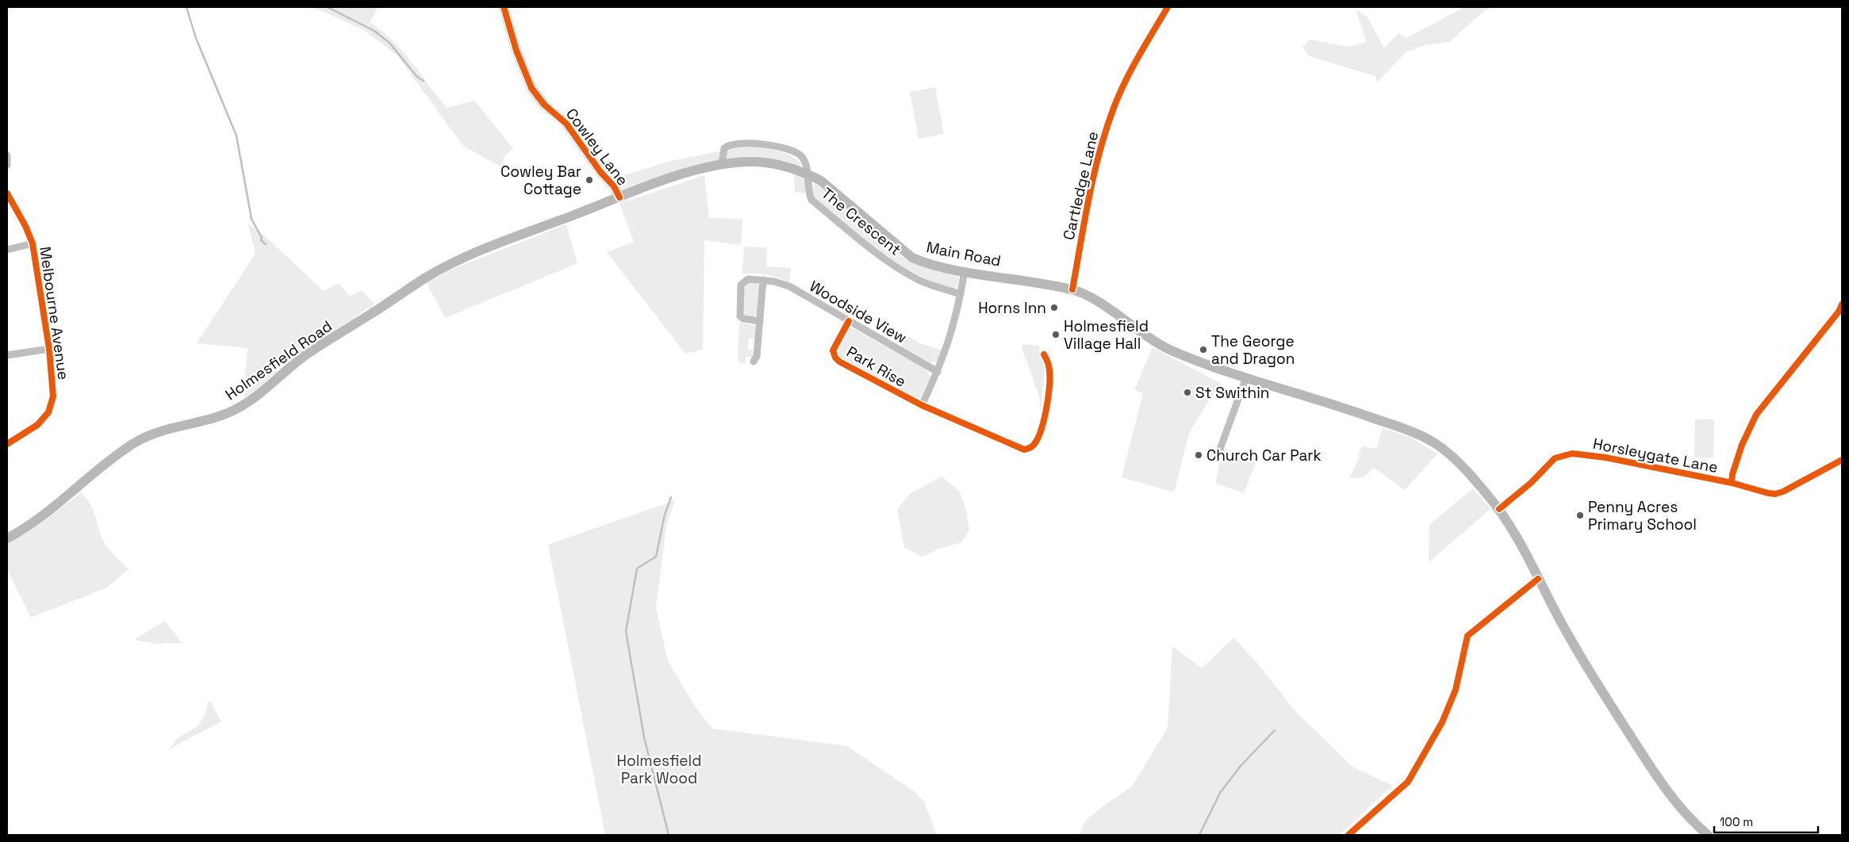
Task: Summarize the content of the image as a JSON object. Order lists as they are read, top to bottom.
{
  "streets": {
    "main road": ["Cowley Lane", "Main Road", "Holmesfield Road"],
    "street": [
      "Cartledge Lane",
      "The Crescent",
      "Woodside View",
      "Melbourne Avenue",
      "Park Rise",
      "Horsleygate Lane"
    ]
  },
  "crossings": [
    ["Cowley Lane", "Main Road"],
    ["Cowley Lane", "Holmesfield Road"],
    ["Cartledge Lane", "Main Road"],
    ["The Crescent", "Main Road"],
    ["Main Road", "Holmesfield Road"],
    ["Main Road", "Horsleygate Lane"],
    ["Woodside View", "Park Rise"]
  ],
  "parks": ["Holmesfield Park Wood"],
  "places": [
    "Cowley Bar Cottage",
    "Horns Inn",
    "Holmesfield Village Hall",
    "The George and Dragon",
    "St Swithin",
    "Church Car Park",
    "Penny Acres Primary School"
  ],
  "scale_bar": "100 m"
}
